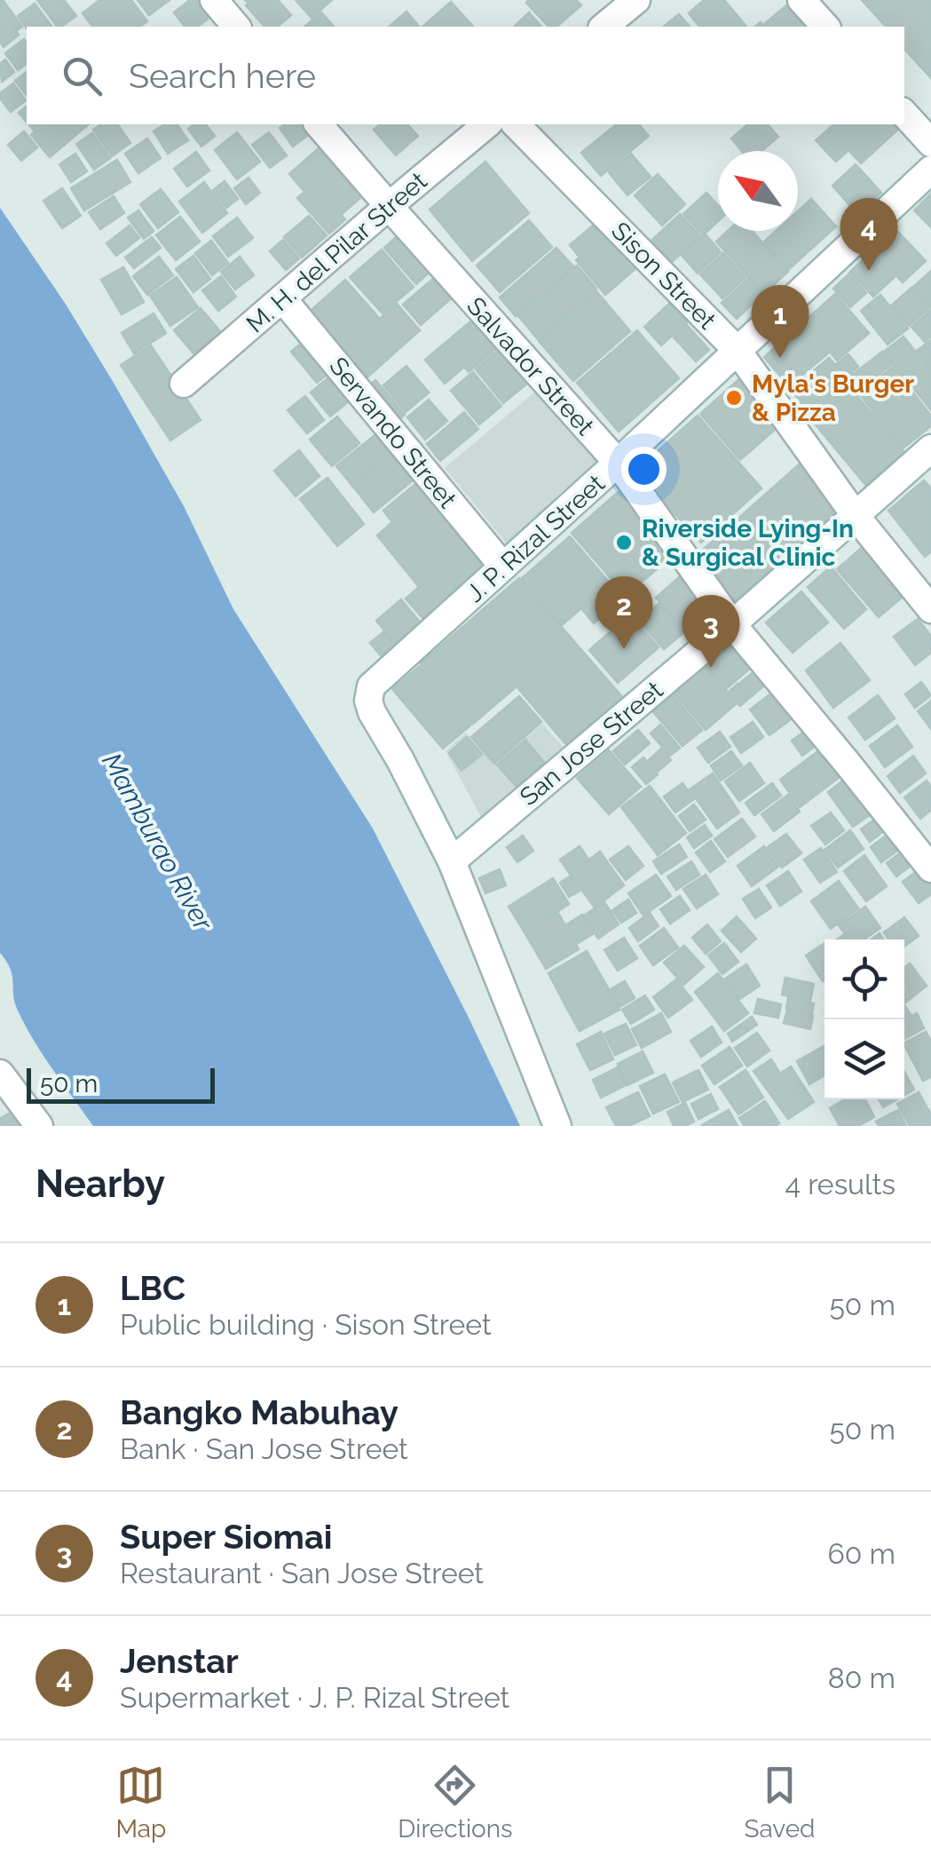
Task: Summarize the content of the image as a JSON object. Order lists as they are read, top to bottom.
{
  "streets": {
    "street": [
      "M. H. del Pilar Street",
      "Sison Street",
      "Salvador Street",
      "Servando Street",
      "J. P. Rizal Street",
      "San Jose Street"
    ]
  },
  "crossings": [
    ["M. H. del Pilar Street", "Salvador Street"],
    ["M. H. del Pilar Street", "Servando Street"],
    ["Sison Street", "J. P. Rizal Street"],
    ["Sison Street", "San Jose Street"],
    ["Salvador Street", "J. P. Rizal Street"],
    ["Salvador Street", "San Jose Street"],
    ["Servando Street", "J. P. Rizal Street"],
    ["J. P. Rizal Street", "San Jose Street"]
  ],
  "water": ["Mamburao River"],
  "places": ["Myla's Burger & Pizza", "Riverside Lying-In & Surgical Clinic"],
  "scale_bar": "50 m",
  "north": "top left",
  "page": {
    "search": "Search here",
    "pins": [
      "4",
      "1",
      "2",
      "3"
    ],
    "scale": "50 m",
    "heading": ["Nearby", "4 results"],
    "list": [
      {
        "mark": "1",
        "name": "LBC",
        "note": "Public building · Sison Street",
        "value": "50 m"
      },
      {
        "mark": "2",
        "name": "Bangko Mabuhay",
        "note": "Bank · San Jose Street",
        "value": "50 m"
      },
      {
        "mark": "3",
        "name": "Super Siomai",
        "note": "Restaurant · San Jose Street",
        "value": "60 m"
      },
      {
        "mark": "4",
        "name": "Jenstar",
        "note": "Supermarket · J. P. Rizal Street",
        "value": "80 m"
      }
    ],
    "nav": ["Map", "Directions", "Saved"]
  }
}
